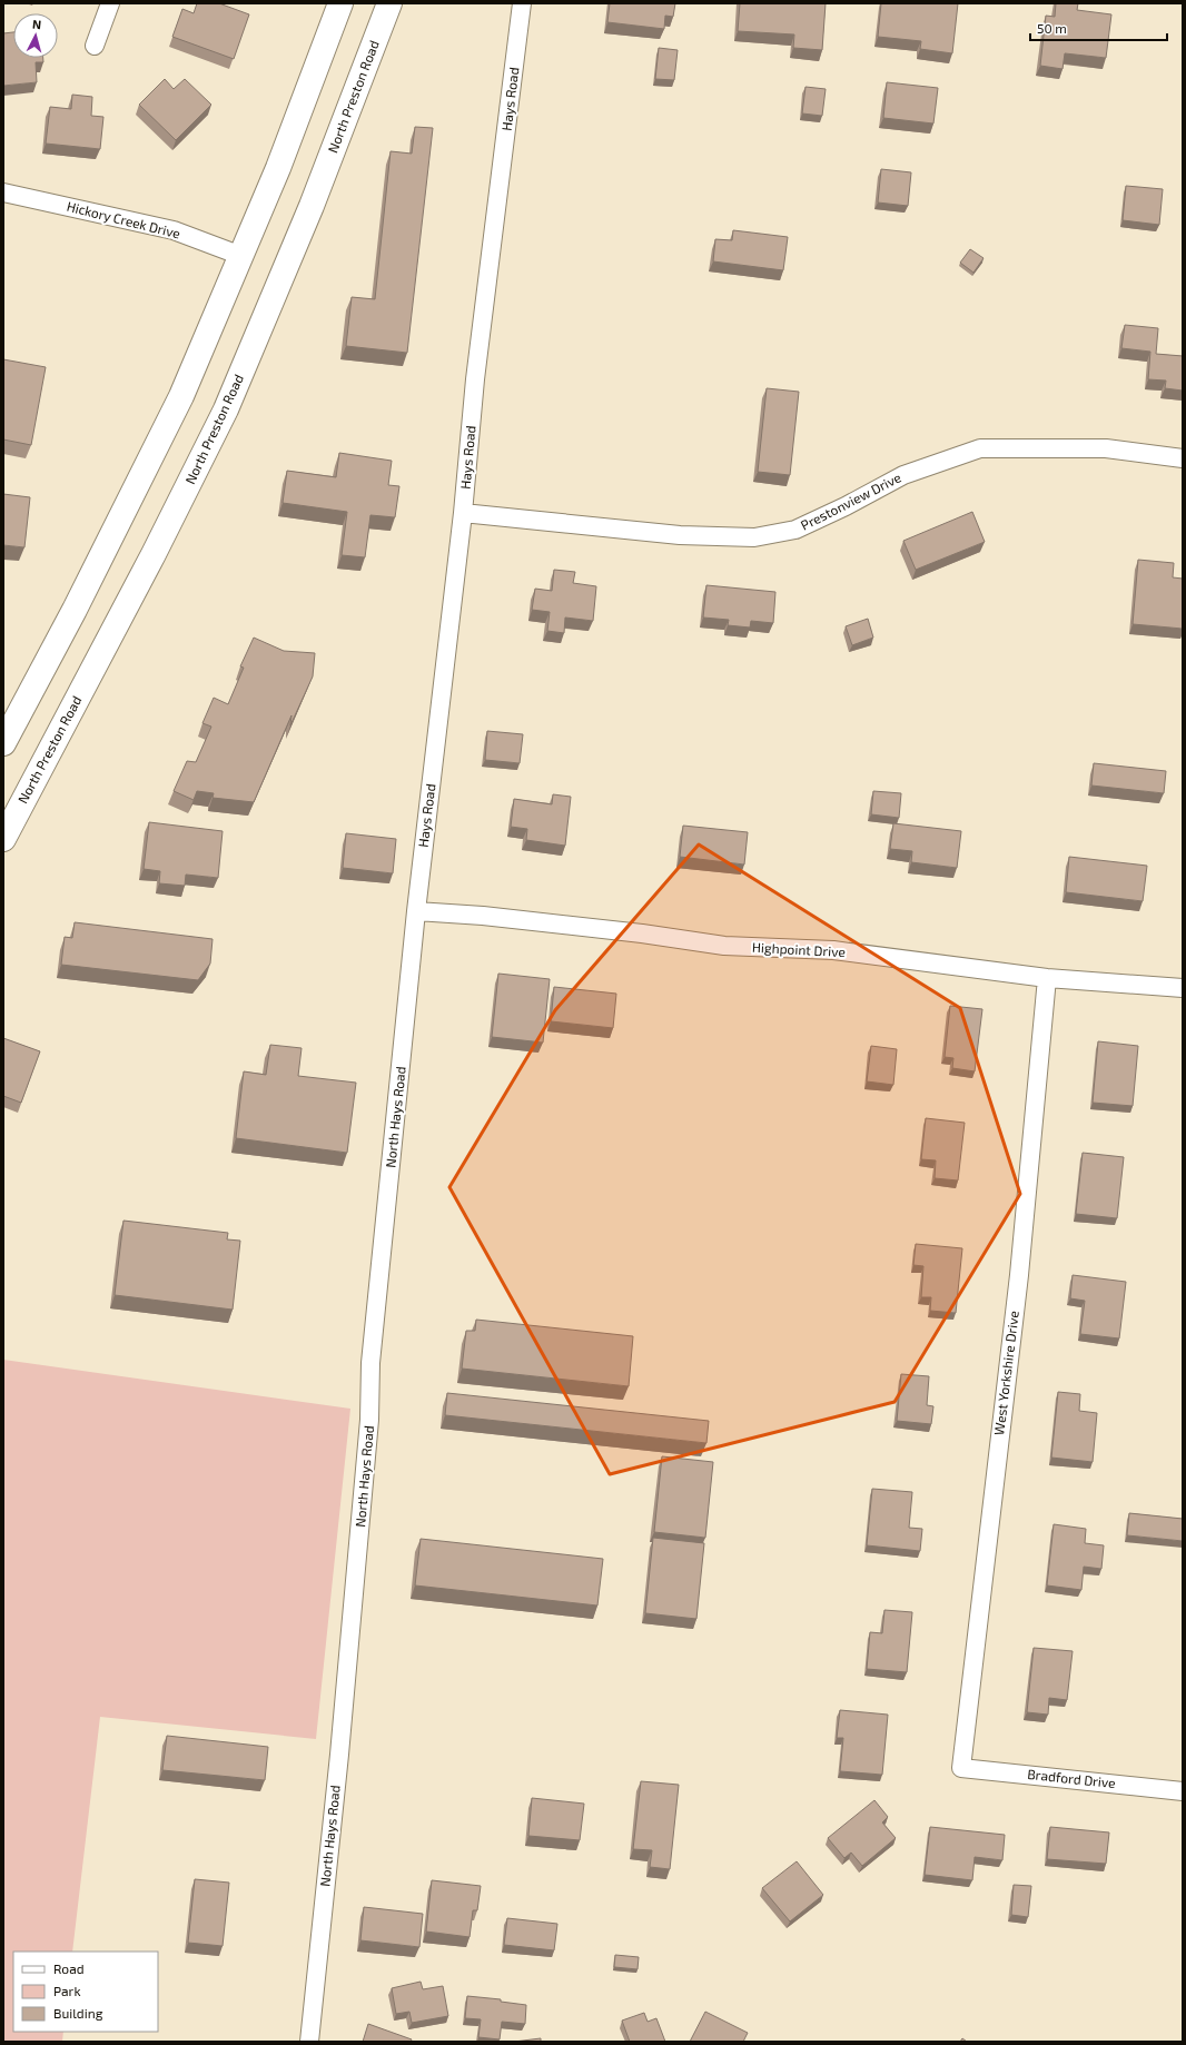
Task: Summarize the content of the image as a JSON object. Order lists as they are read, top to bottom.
{
  "streets": {
    "main road": ["North Preston Road"],
    "street": [
      "Hays Road",
      "Hickory Creek Drive",
      "Prestonview Drive",
      "Highpoint Drive",
      "North Hays Road",
      "West Yorkshire Drive",
      "Bradford Drive"
    ]
  },
  "crossings": [
    ["Hays Road", "Prestonview Drive"],
    ["Hays Road", "Highpoint Drive"],
    ["Hays Road", "North Hays Road"],
    ["Highpoint Drive", "North Hays Road"],
    ["Highpoint Drive", "West Yorkshire Drive"],
    ["West Yorkshire Drive", "Bradford Drive"]
  ],
  "legend": ["Road", "Park", "Building"],
  "scale_bar": "50 m",
  "north": "top"
}
